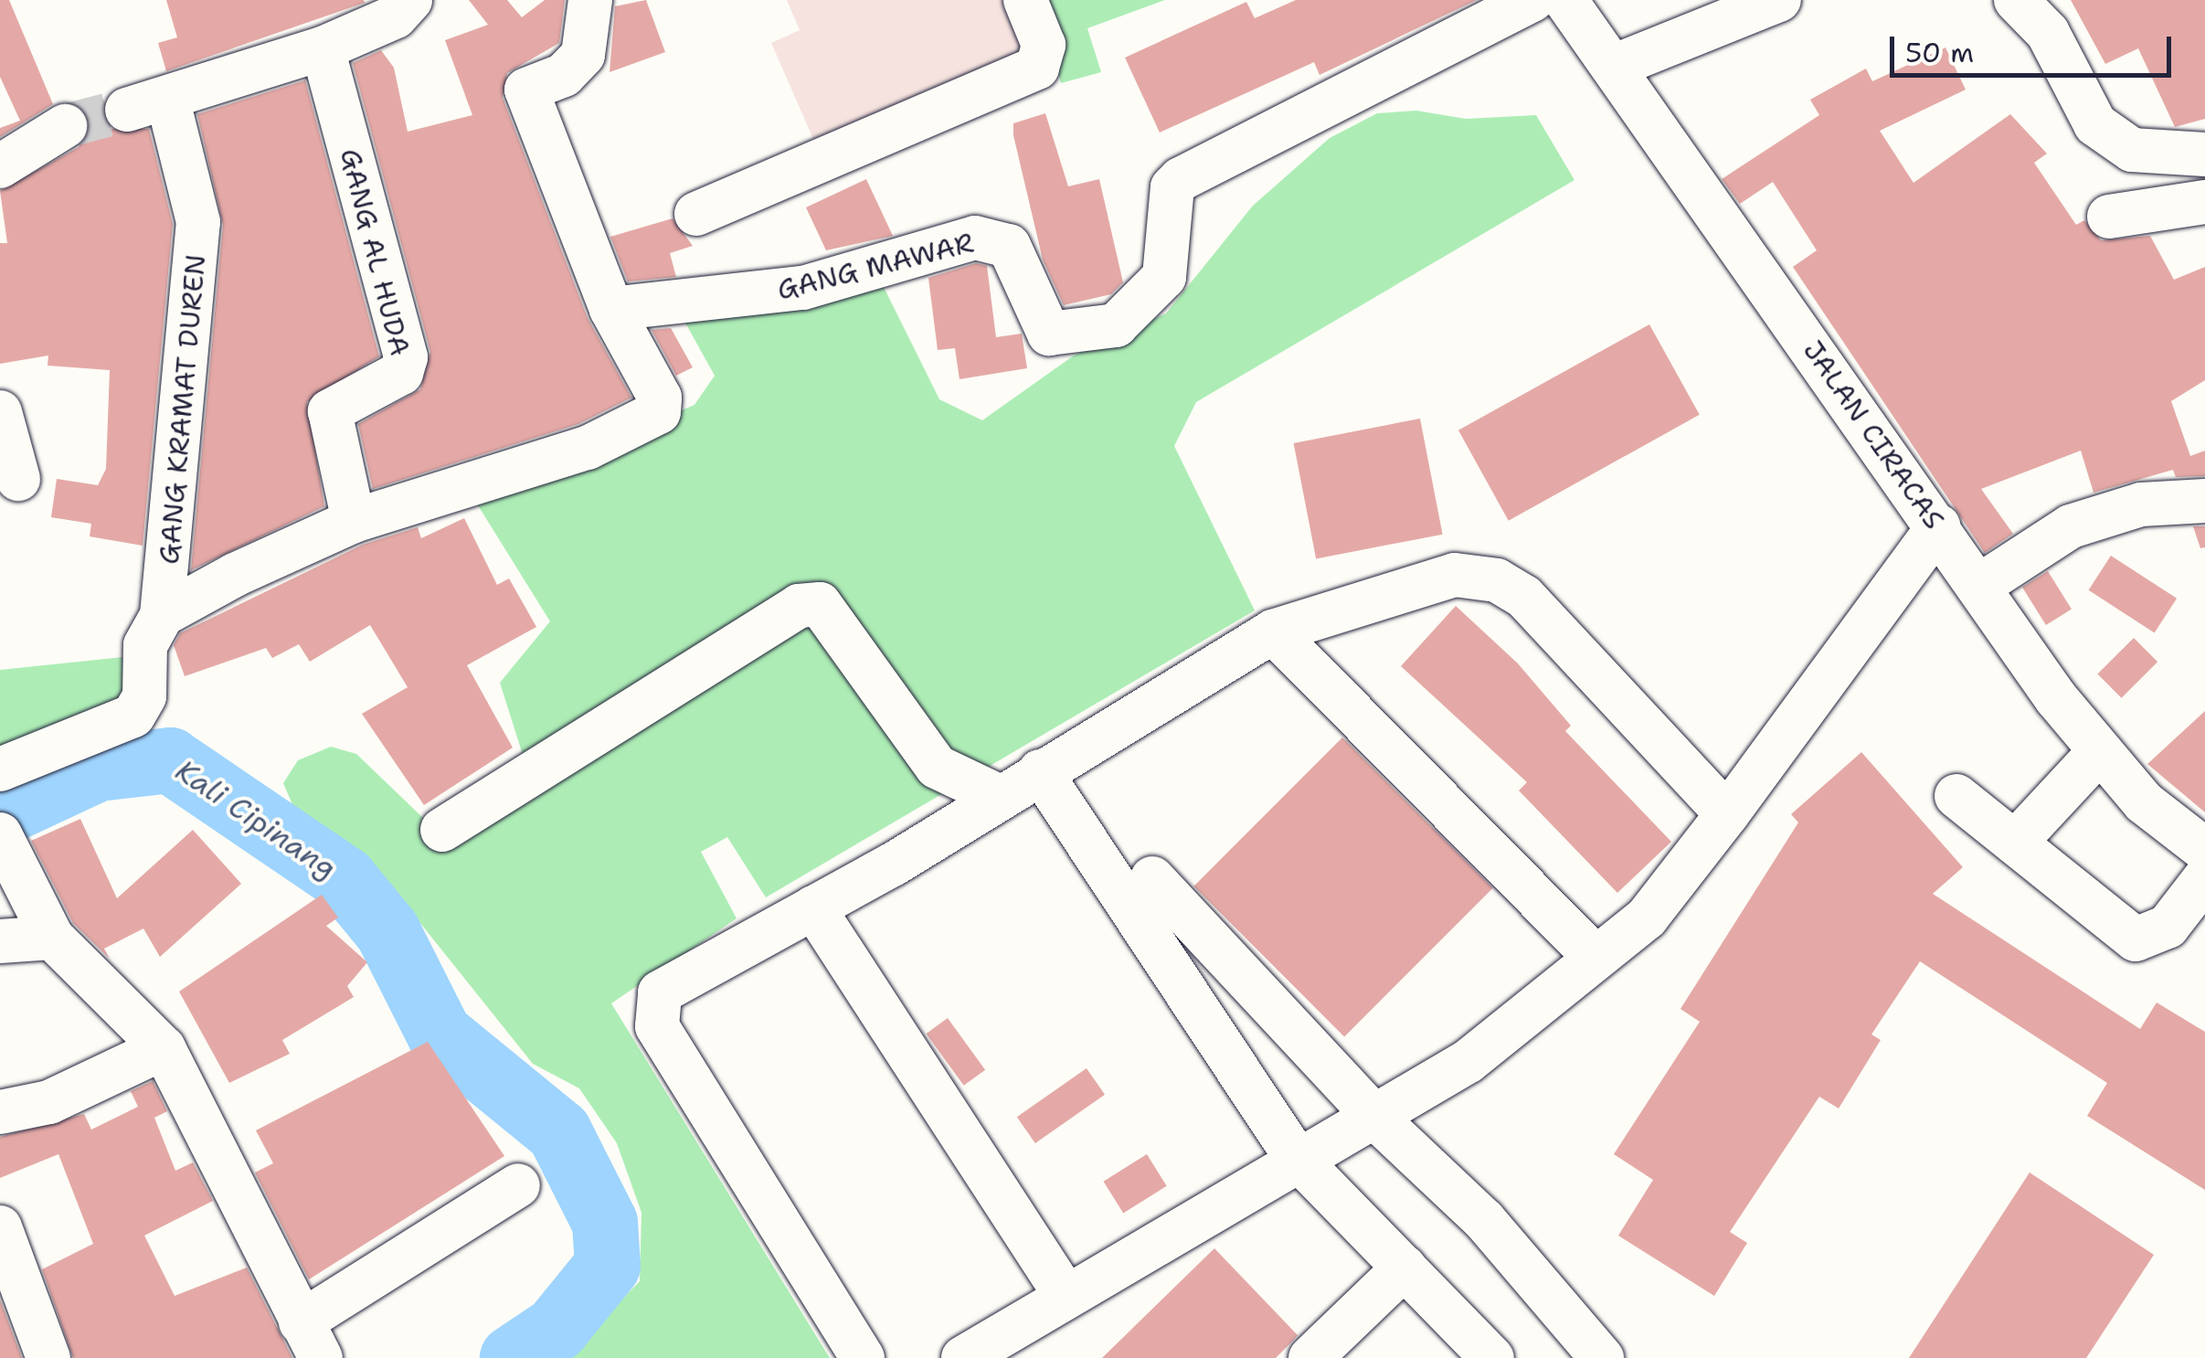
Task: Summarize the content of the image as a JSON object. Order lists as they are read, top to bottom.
{
  "streets": {
    "street": [
      "GANG AL HUDA",
      "GANG MAWAR",
      "GANG KRAMAT DUREN",
      "JALAN CIRACAS"
    ]
  },
  "water": ["Kali Cipinang"],
  "scale_bar": "50 m"
}
